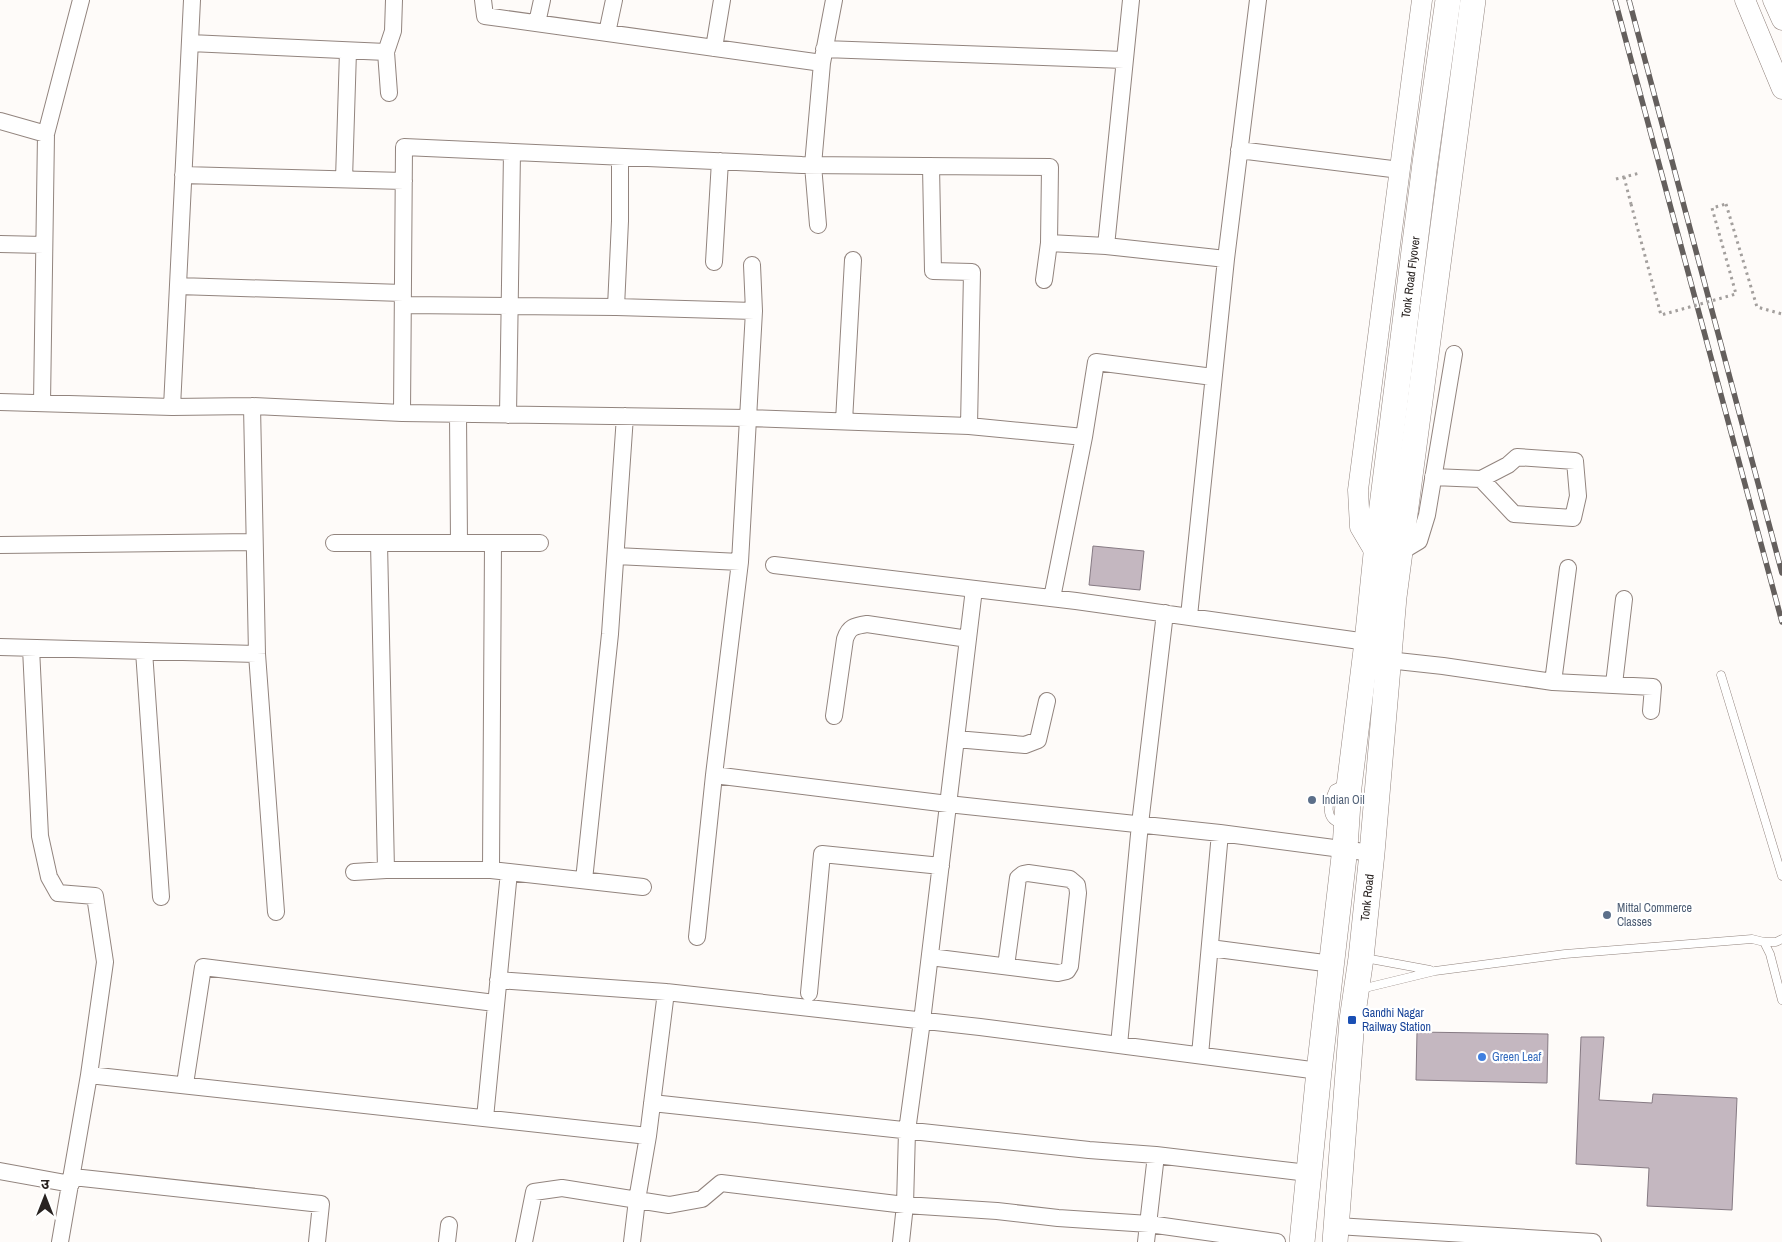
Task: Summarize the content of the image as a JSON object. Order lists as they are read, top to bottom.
{
  "streets": {
    "main road": ["Tonk Road Flyover", "Tonk Road"]
  },
  "crossings": [
    ["Tonk Road Flyover", "Tonk Road"]
  ],
  "places": {
    "other": ["Indian Oil", "Mittal Commerce Classes", "Green Leaf"],
    "transit": ["Gandhi Nagar Railway Station"]
  },
  "north": "top"
}
